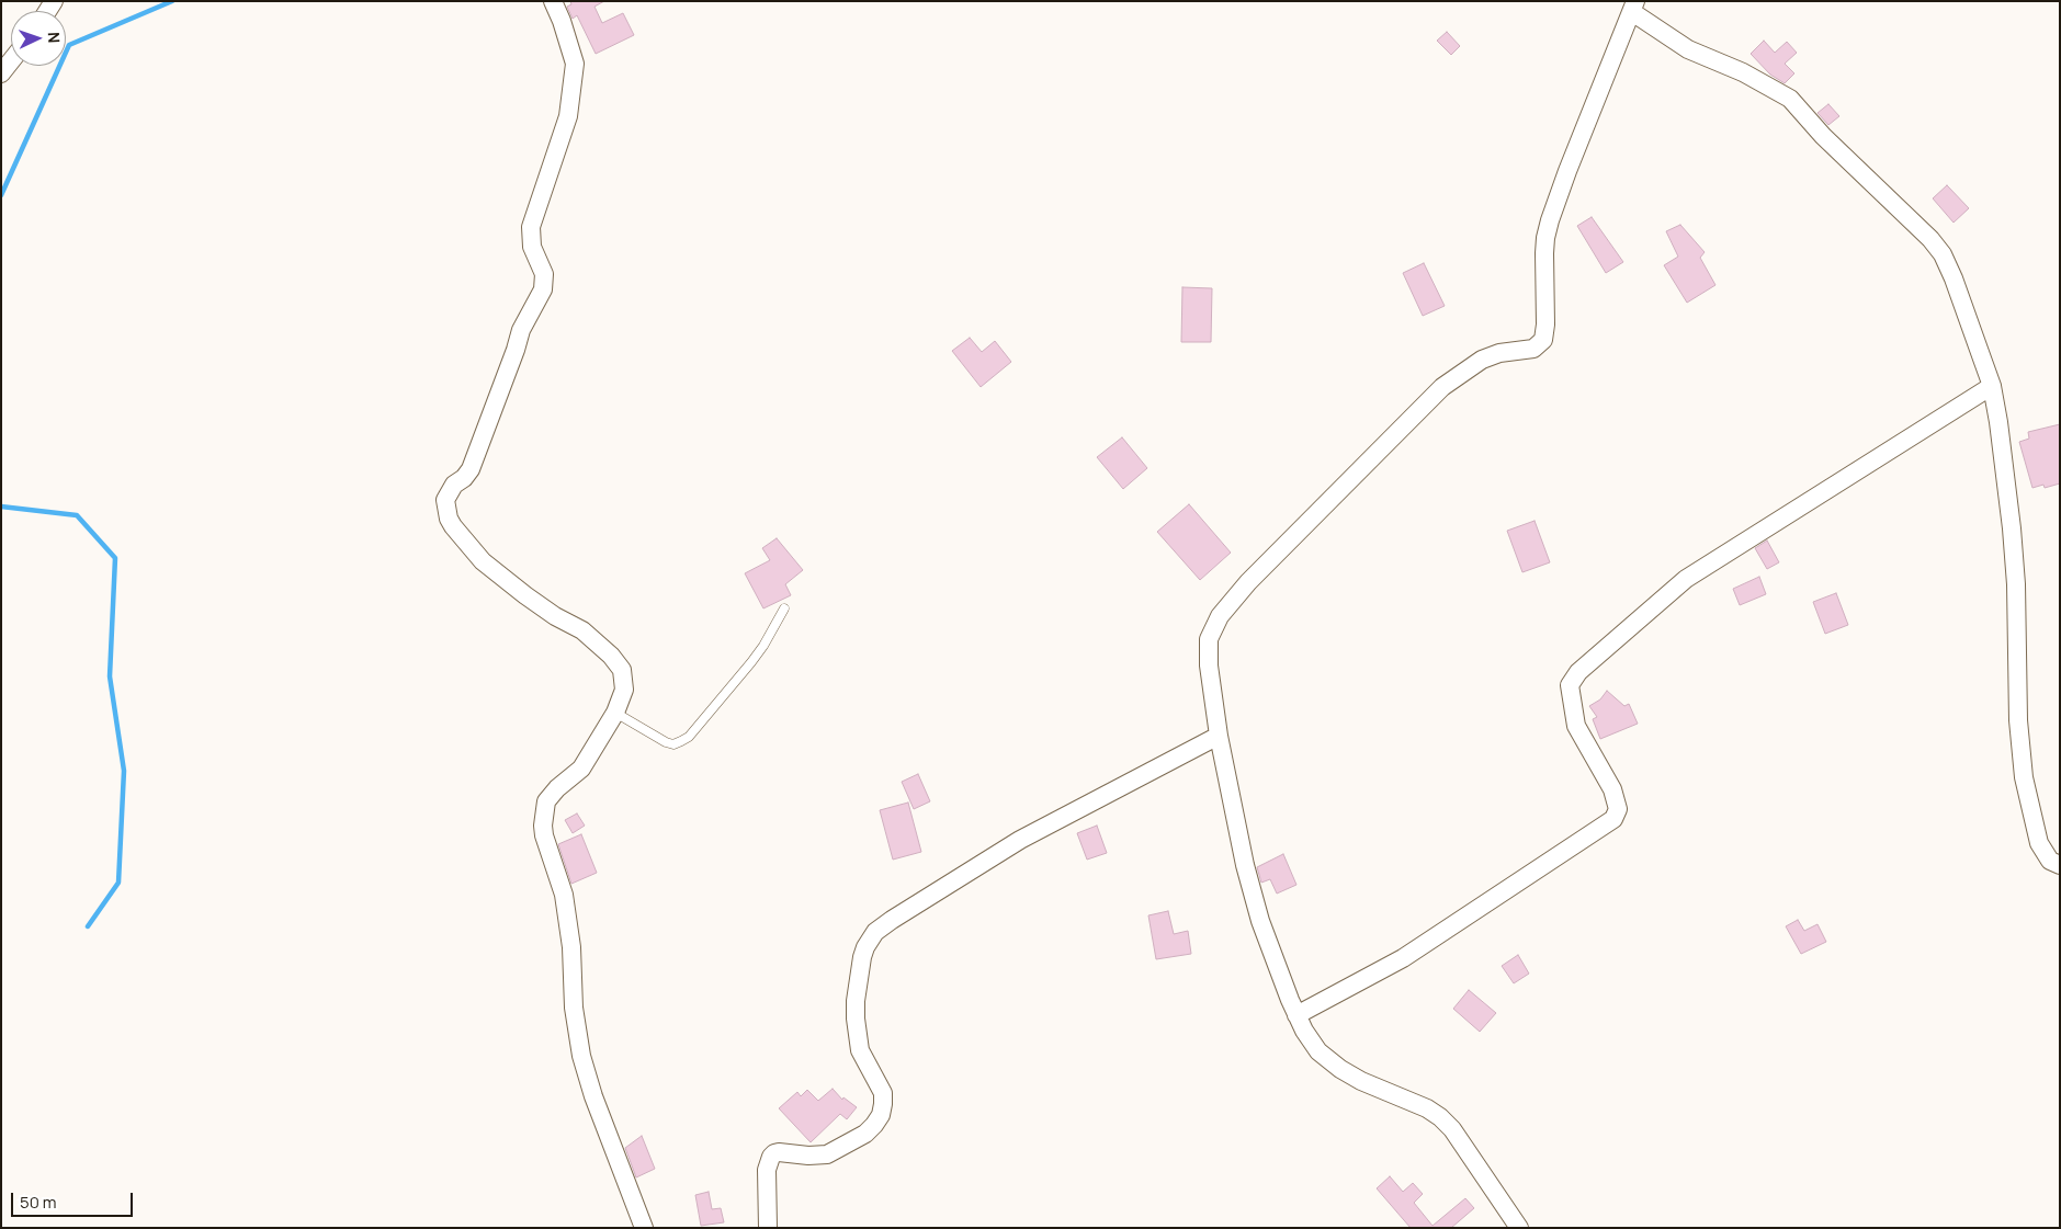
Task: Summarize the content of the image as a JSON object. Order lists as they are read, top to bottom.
{
  "scale_bar": "50 m",
  "north": "right"
}
